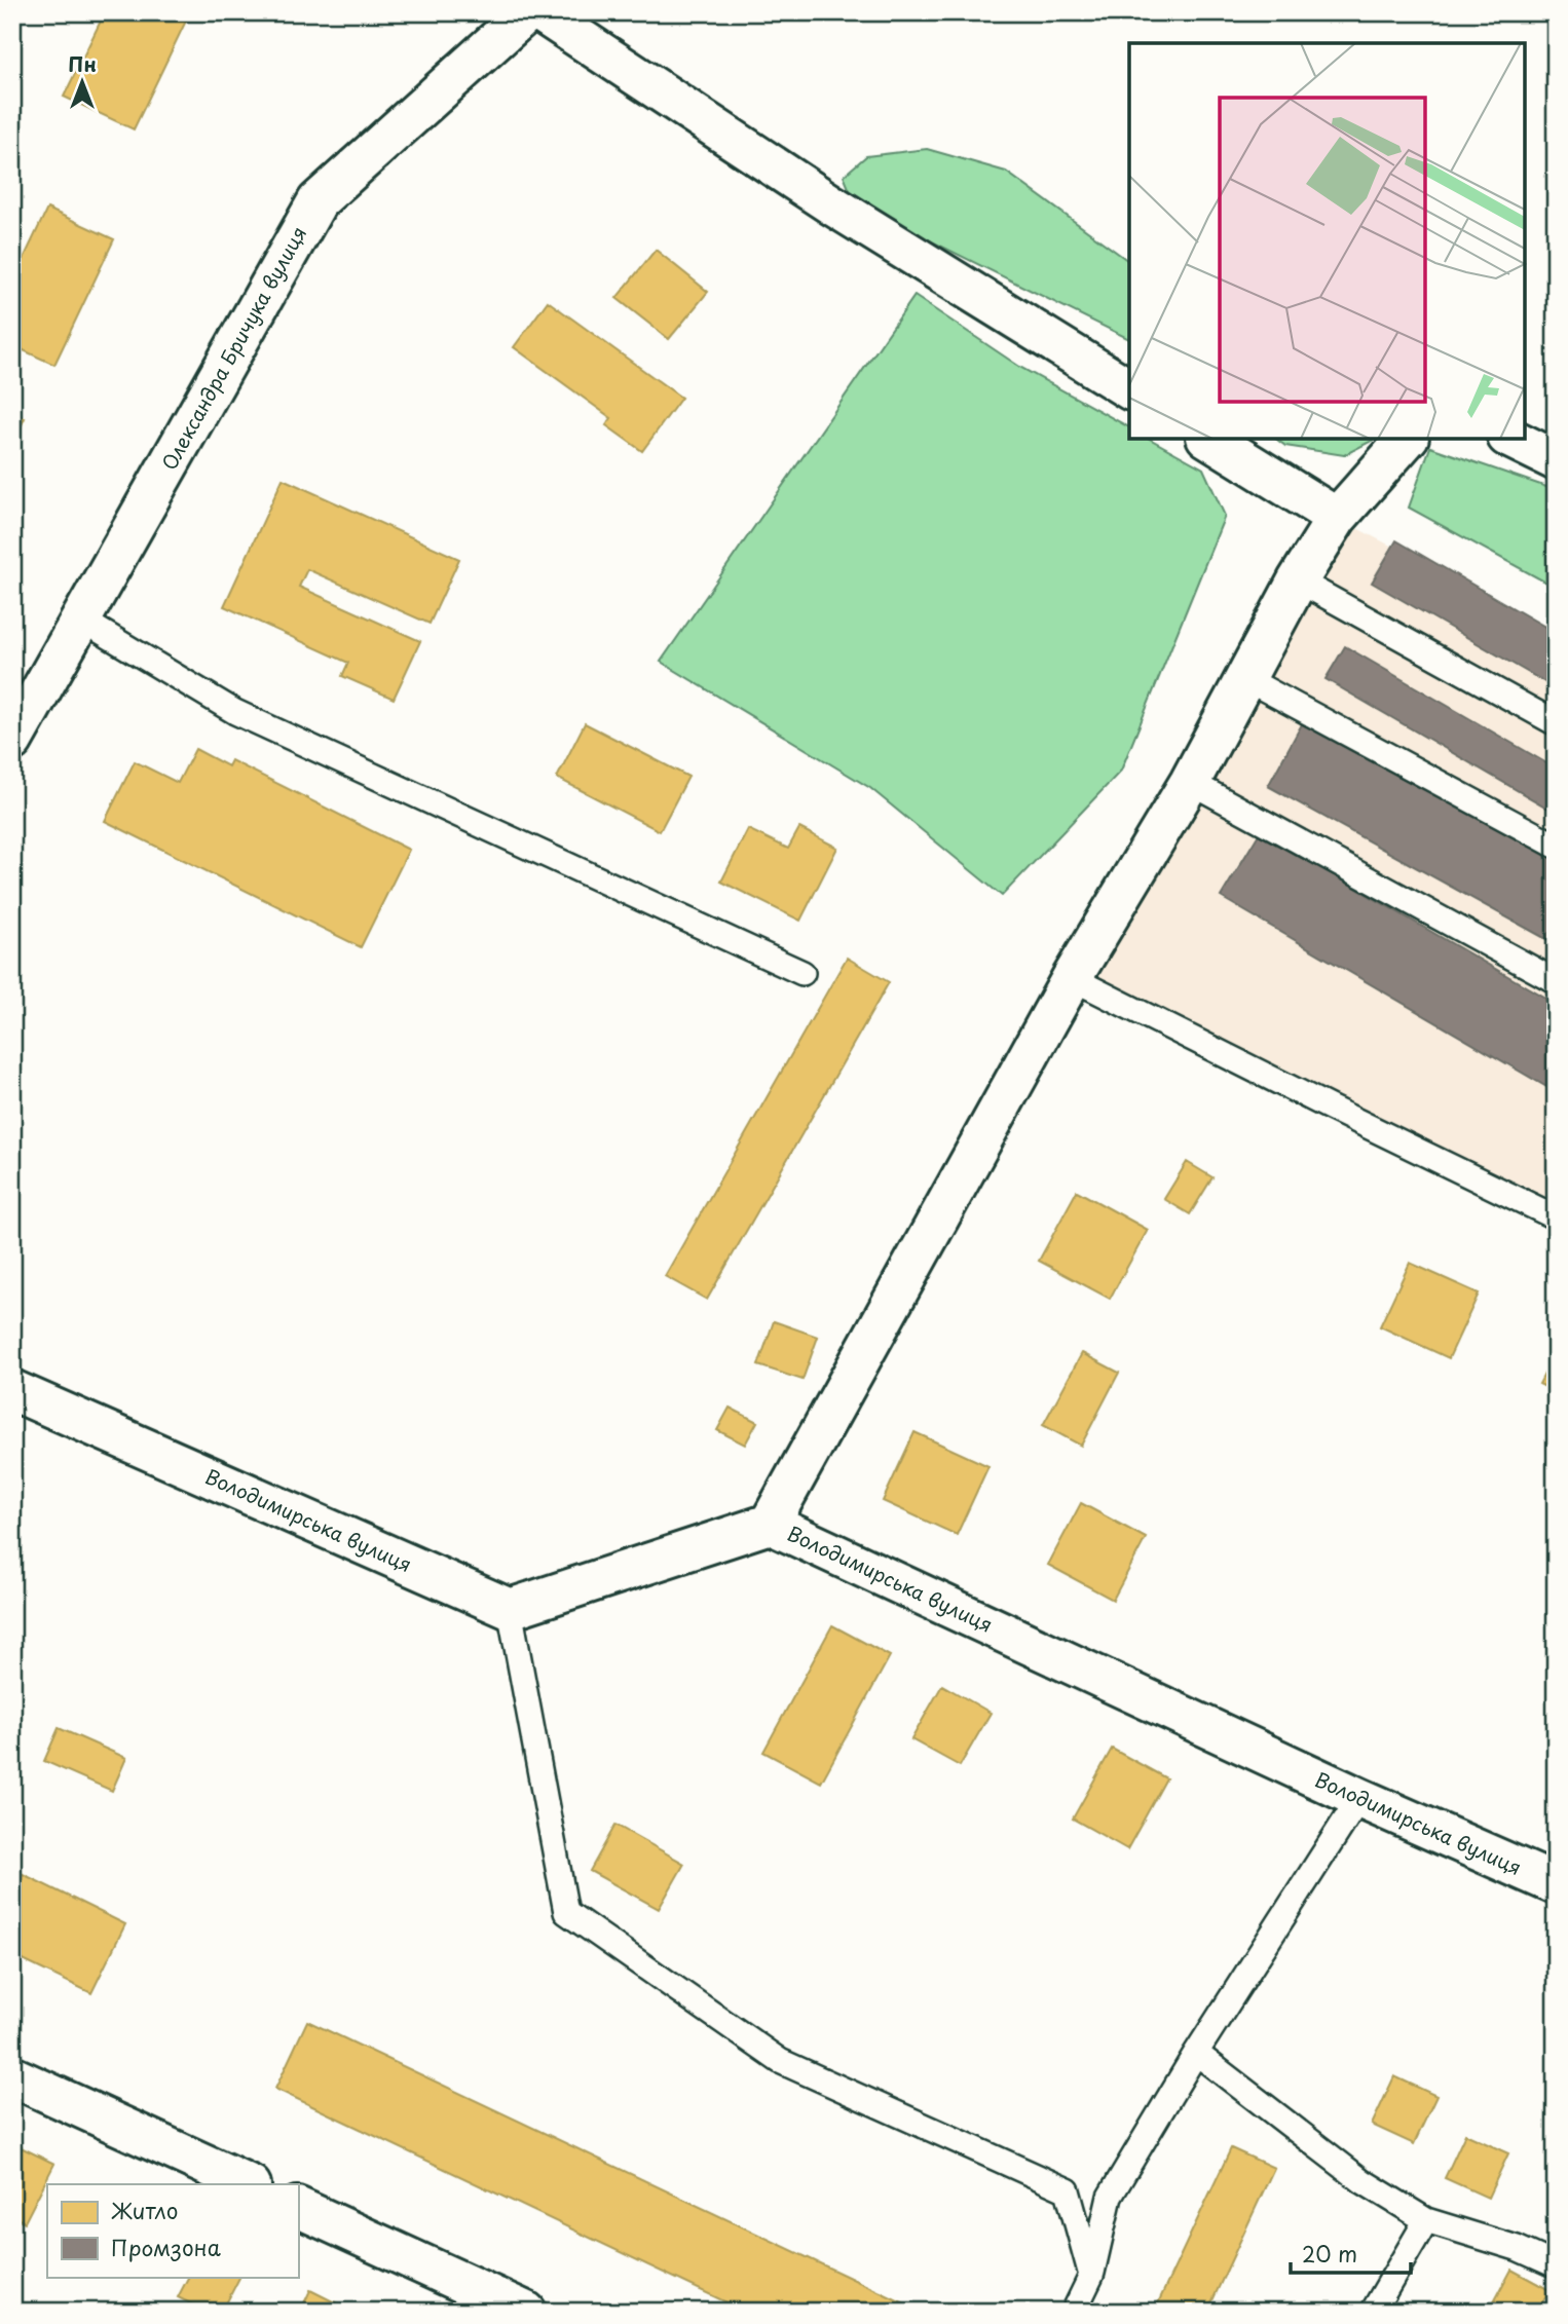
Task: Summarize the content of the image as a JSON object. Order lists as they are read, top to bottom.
{
  "streets": {
    "street": ["Олександра Бричука вулиця", "Володимирська вулиця"]
  },
  "legend": ["Житло", "Промзона"],
  "scale_bar": "20 m",
  "north": "top"
}
